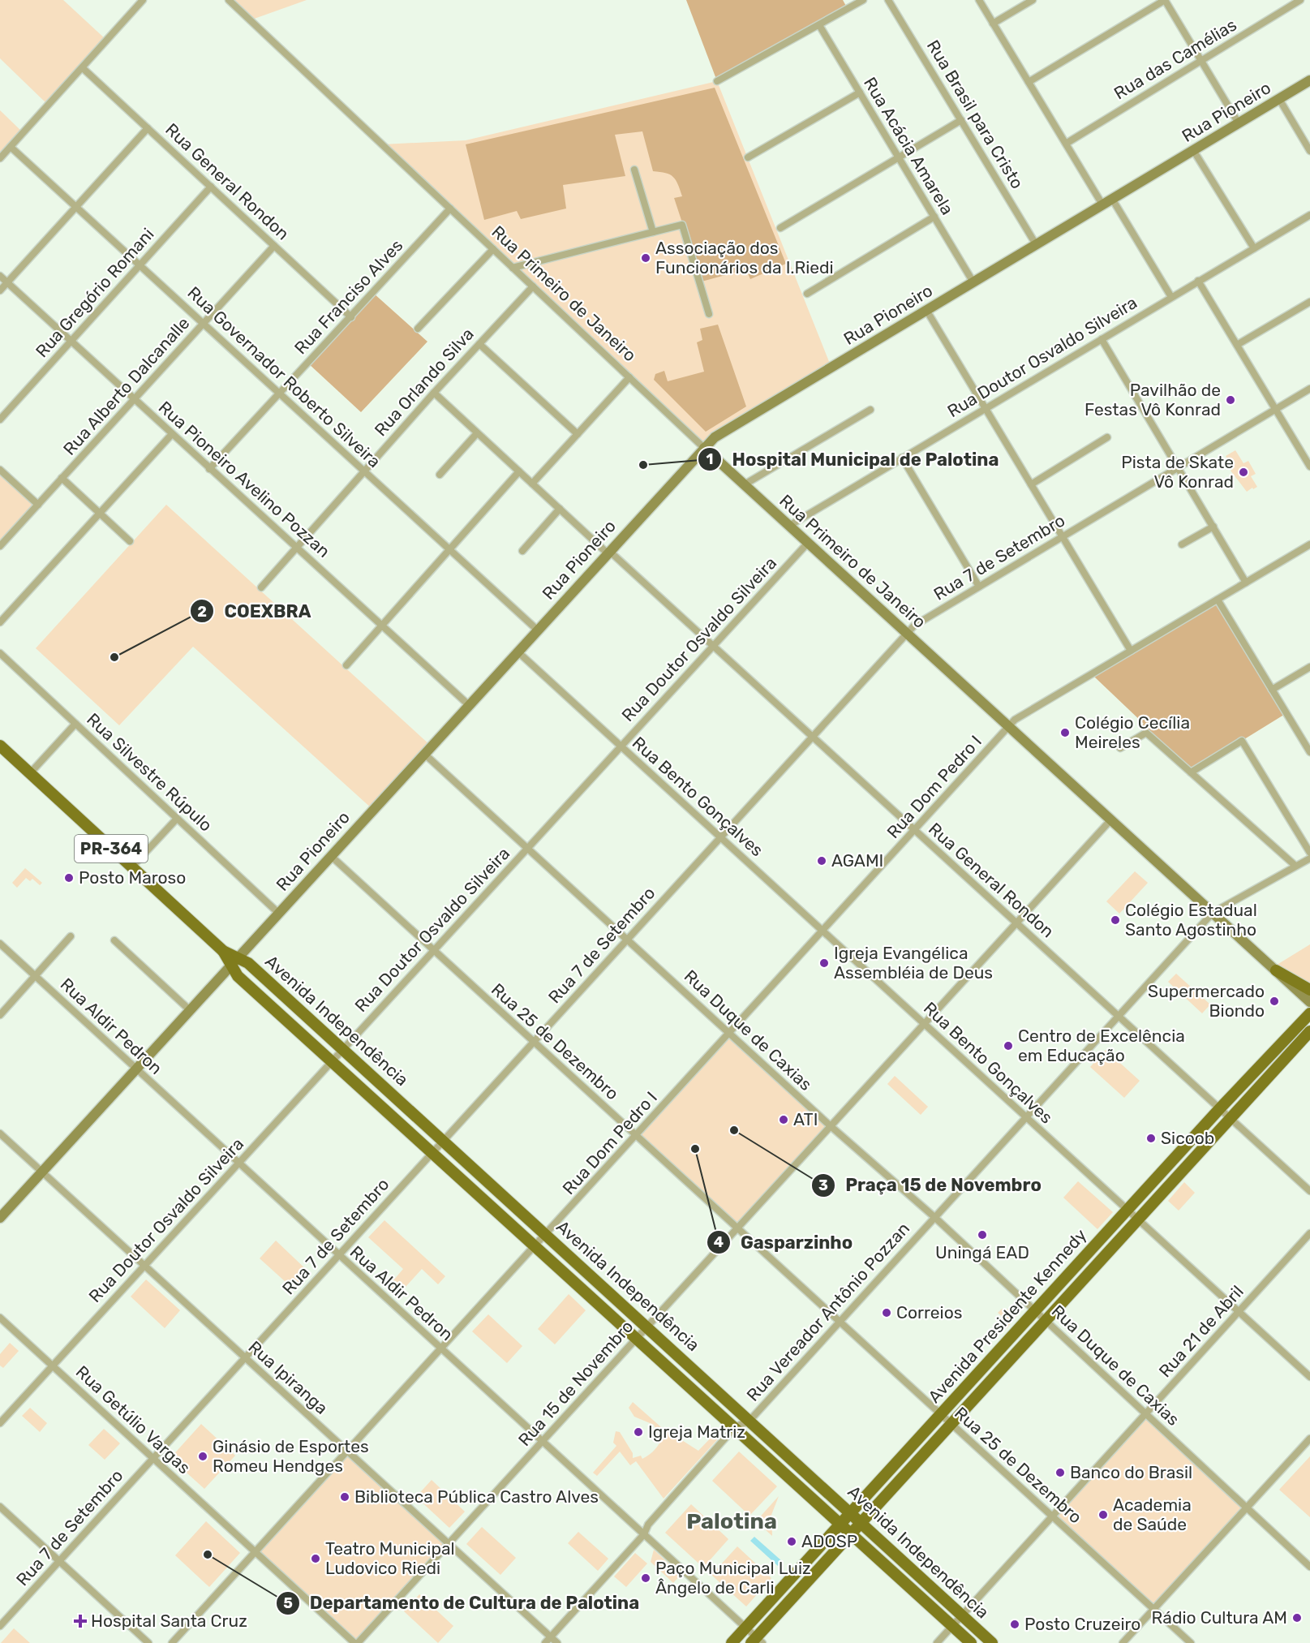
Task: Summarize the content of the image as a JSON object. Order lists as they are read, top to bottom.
{
  "streets": {
    "main road": ["PR-364", "Avenida Independência", "Avenida Presidente Kennedy"],
    "street": [
      "Rua das Camélias",
      "Rua Pioneiro",
      "Rua Brasil para Cristo",
      "Rua Acácia Amarela",
      "Rua General Rondon",
      "Rua Gregório Romani",
      "Rua Primeiro de Janeiro",
      "Rua Franciso Alves",
      "Rua Doutor Osvaldo Silveira",
      "Rua Governador Roberto Silveira",
      "Rua Orlando Silva",
      "Rua Alberto Dalcanalle",
      "Rua Pioneiro Avelino Pozzan",
      "Rua 7 de Setembro",
      "Rua Silvestre Rúpulo",
      "Rua Dom Pedro I",
      "Rua Bento Gonçalves",
      "Rua Aldir Pedron",
      "Rua Duque de Caxias",
      "Rua 25 de Dezembro",
      "Rua Vereador Antônio Pozzan",
      "Rua 21 de Abril",
      "Rua Ipiranga",
      "Rua 15 de Novembro",
      "Rua Getúlio Vargas"
    ]
  },
  "crossings": [
    ["Rua Pioneiro", "Rua Brasil para Cristo"],
    ["Rua Pioneiro", "Rua Acácia Amarela"],
    ["Rua Pioneiro", "Rua General Rondon"],
    ["Rua Pioneiro", "Rua Primeiro de Janeiro"],
    ["Rua Pioneiro", "Rua Governador Roberto Silveira"],
    ["Rua Pioneiro", "Rua Pioneiro Avelino Pozzan"],
    ["Rua Pioneiro", "Rua Silvestre Rúpulo"],
    ["Rua Pioneiro", "Rua Bento Gonçalves"],
    ["Rua Pioneiro", "PR-364"],
    ["Rua Pioneiro", "Avenida Independência"],
    ["Rua Pioneiro", "Rua Aldir Pedron"],
    ["Rua Pioneiro", "Rua Duque de Caxias"],
    ["Rua Pioneiro", "Rua 25 de Dezembro"],
    ["Rua Pioneiro", "Rua Ipiranga"],
    ["Rua General Rondon", "Rua Gregório Romani"],
    ["Rua General Rondon", "Rua Franciso Alves"],
    ["Rua General Rondon", "Rua Doutor Osvaldo Silveira"],
    ["Rua General Rondon", "Rua Orlando Silva"],
    ["Rua General Rondon", "Rua Alberto Dalcanalle"],
    ["Rua General Rondon", "Rua 7 de Setembro"],
    ["Rua General Rondon", "Rua Dom Pedro I"],
    ["Rua General Rondon", "Rua Vereador Antônio Pozzan"],
    ["Rua General Rondon", "Avenida Presidente Kennedy"],
    ["Rua General Rondon", "Rua 15 de Novembro"],
    ["Rua Gregório Romani", "Rua Governador Roberto Silveira"],
    ["Rua Gregório Romani", "Rua Pioneiro Avelino Pozzan"],
    ["Rua Primeiro de Janeiro", "Rua Franciso Alves"],
    ["Rua Primeiro de Janeiro", "Rua Doutor Osvaldo Silveira"],
    ["Rua Primeiro de Janeiro", "Rua Orlando Silva"],
    ["Rua Primeiro de Janeiro", "Rua 7 de Setembro"],
    ["Rua Primeiro de Janeiro", "Rua Dom Pedro I"],
    ["Rua Primeiro de Janeiro", "Rua Vereador Antônio Pozzan"],
    ["Rua Primeiro de Janeiro", "Rua 15 de Novembro"],
    ["Rua Franciso Alves", "Rua Governador Roberto Silveira"],
    ["Rua Franciso Alves", "Rua Pioneiro Avelino Pozzan"],
    ["Rua Doutor Osvaldo Silveira", "Rua Bento Gonçalves"],
    ["Rua Doutor Osvaldo Silveira", "Avenida Independência"],
    ["Rua Doutor Osvaldo Silveira", "Rua Aldir Pedron"],
    ["Rua Doutor Osvaldo Silveira", "Rua Duque de Caxias"],
    ["Rua Doutor Osvaldo Silveira", "Rua 25 de Dezembro"],
    ["Rua Doutor Osvaldo Silveira", "Rua Ipiranga"],
    ["Rua Doutor Osvaldo Silveira", "Rua Getúlio Vargas"],
    ["Rua Governador Roberto Silveira", "Rua Orlando Silva"],
    ["Rua Governador Roberto Silveira", "Rua Alberto Dalcanalle"],
    ["Rua Orlando Silva", "Rua Pioneiro Avelino Pozzan"],
    ["Rua Alberto Dalcanalle", "Rua Pioneiro Avelino Pozzan"],
    ["Rua 7 de Setembro", "Rua Bento Gonçalves"],
    ["Rua 7 de Setembro", "Avenida Independência"],
    ["Rua 7 de Setembro", "Rua Aldir Pedron"],
    ["Rua 7 de Setembro", "Rua Duque de Caxias"],
    ["Rua 7 de Setembro", "Rua 25 de Dezembro"],
    ["Rua 7 de Setembro", "Rua Ipiranga"],
    ["Rua 7 de Setembro", "Rua Getúlio Vargas"],
    ["Rua Dom Pedro I", "Rua Bento Gonçalves"],
    ["Rua Dom Pedro I", "Avenida Independência"],
    ["Rua Dom Pedro I", "Rua Aldir Pedron"],
    ["Rua Dom Pedro I", "Rua Duque de Caxias"],
    ["Rua Dom Pedro I", "Rua 25 de Dezembro"],
    ["Rua Dom Pedro I", "Rua Ipiranga"],
    ["Rua Dom Pedro I", "Rua Getúlio Vargas"],
    ["Rua Bento Gonçalves", "Rua Vereador Antônio Pozzan"],
    ["Rua Bento Gonçalves", "Avenida Presidente Kennedy"],
    ["Rua Bento Gonçalves", "Rua 21 de Abril"],
    ["Rua Bento Gonçalves", "Rua 15 de Novembro"],
    ["PR-364", "Avenida Independência"],
    ["Avenida Independência", "Rua Vereador Antônio Pozzan"],
    ["Avenida Independência", "Avenida Presidente Kennedy"],
    ["Avenida Independência", "Rua 21 de Abril"],
    ["Avenida Independência", "Rua 15 de Novembro"],
    ["Rua Aldir Pedron", "Rua Vereador Antônio Pozzan"],
    ["Rua Aldir Pedron", "Avenida Presidente Kennedy"],
    ["Rua Aldir Pedron", "Rua 15 de Novembro"],
    ["Rua Duque de Caxias", "Rua Vereador Antônio Pozzan"],
    ["Rua Duque de Caxias", "Avenida Presidente Kennedy"],
    ["Rua Duque de Caxias", "Rua 21 de Abril"],
    ["Rua Duque de Caxias", "Rua 15 de Novembro"],
    ["Rua 25 de Dezembro", "Rua Vereador Antônio Pozzan"],
    ["Rua 25 de Dezembro", "Avenida Presidente Kennedy"],
    ["Rua 25 de Dezembro", "Rua 21 de Abril"],
    ["Rua 25 de Dezembro", "Rua 15 de Novembro"],
    ["Rua Vereador Antônio Pozzan", "Rua Ipiranga"],
    ["Rua Ipiranga", "Rua 15 de Novembro"],
    ["Rua 15 de Novembro", "Rua Getúlio Vargas"]
  ],
  "districts": ["Palotina"],
  "places": {
    "other": [
      "Associação dos Funcionários da I.Riedi",
      "Pavilhão de Festas Vô Konrad",
      "Hospital Municipal de Palotina",
      "Pista de Skate Vô Konrad",
      "COEXBRA",
      "Colégio Cecília Meireles",
      "AGAMI",
      "Posto Maroso",
      "Colégio Estadual Santo Agostinho",
      "Igreja Evangélica Assembléia de Deus",
      "Supermercado Biondo",
      "Centro de Excelência em Educação",
      "ATI",
      "Praça 15 de Novembro",
      "Sicoob",
      "Gasparzinho",
      "Uningá EAD",
      "Correios",
      "Igreja Matriz",
      "Ginásio de Esportes Romeu Hendges",
      "Banco do Brasil",
      "Biblioteca Pública Castro Alves",
      "Academia de Saúde",
      "ADOSP",
      "Departamento de Cultura de Palotina",
      "Teatro Municipal Ludovico Riedi",
      "Paço Municipal Luiz Ângelo de Carli",
      "Rádio Cultura AM",
      "Posto Cruzeiro"
    ],
    "health": ["Hospital Santa Cruz"]
  }
}
